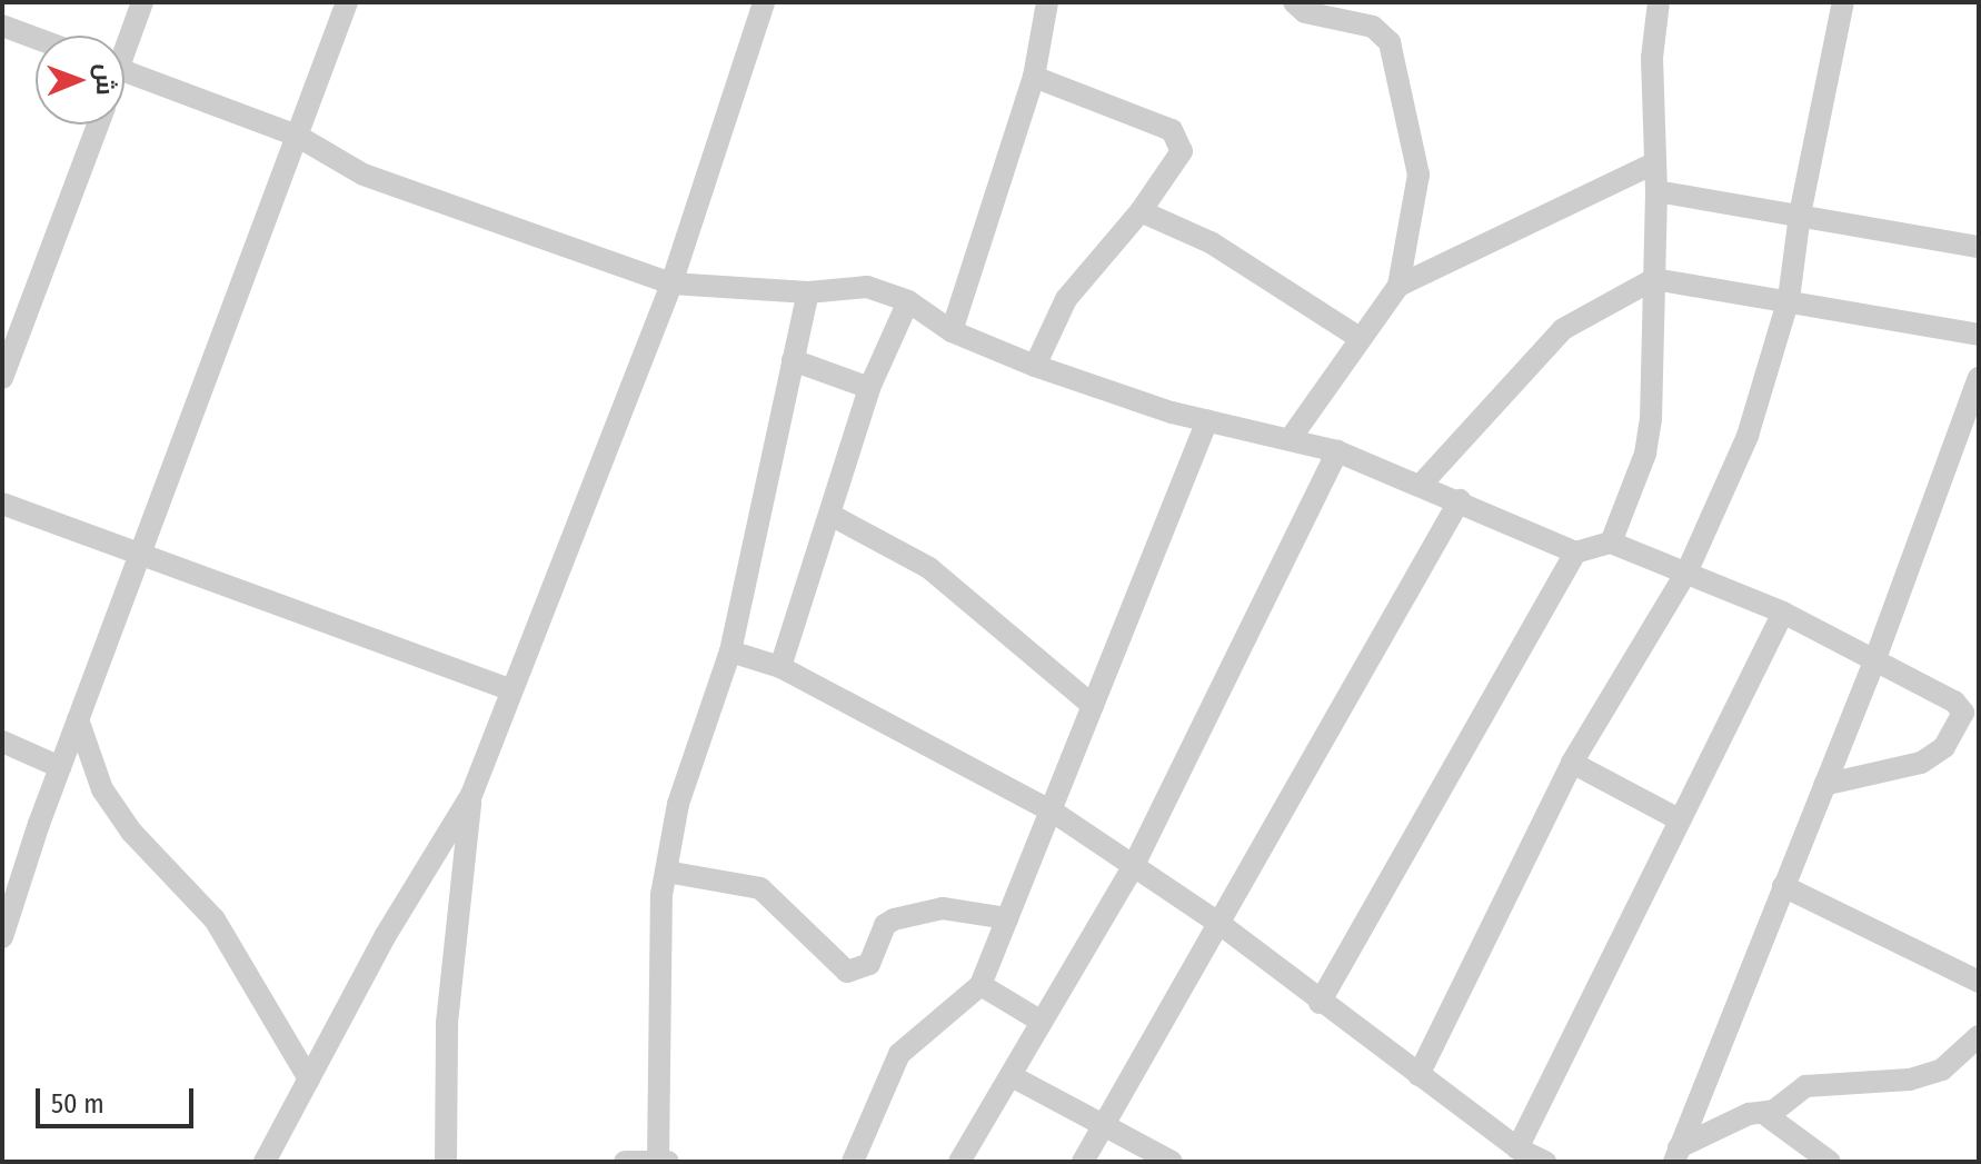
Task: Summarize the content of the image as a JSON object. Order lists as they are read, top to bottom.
{
  "scale_bar": "50 m",
  "north": "right"
}
